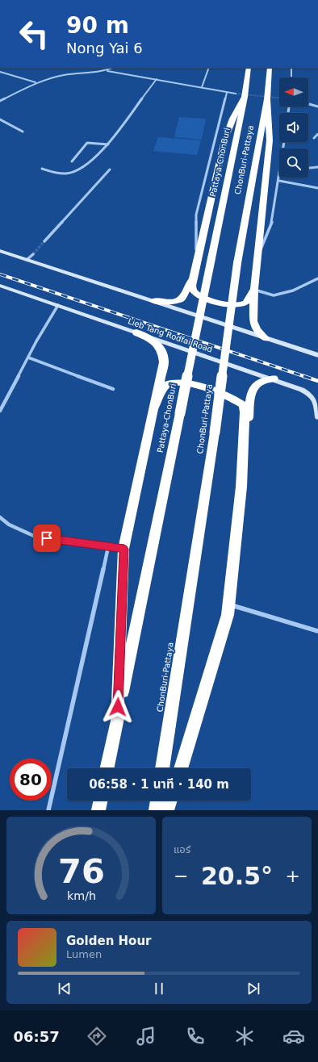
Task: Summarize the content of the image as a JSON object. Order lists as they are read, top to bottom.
{
  "streets": {
    "highway": ["ChonBuri-Pattaya", "Pattaya-ChonBuri"],
    "street": ["Lieb Tang Rodfai Road"]
  },
  "north": "left",
  "page": {
    "turn": ["90 m", "Nong Yai 6"],
    "limit": "80",
    "trip": "06:58 · 1 นาที · 140 m",
    "tile": "แอร์",
    "heat": ["−", "20.5°", "+"],
    "song": ["Golden Hour", "Lumen"],
    "tabs": "06:57",
    "gauge": ["76", "km/h"]
  }
}
